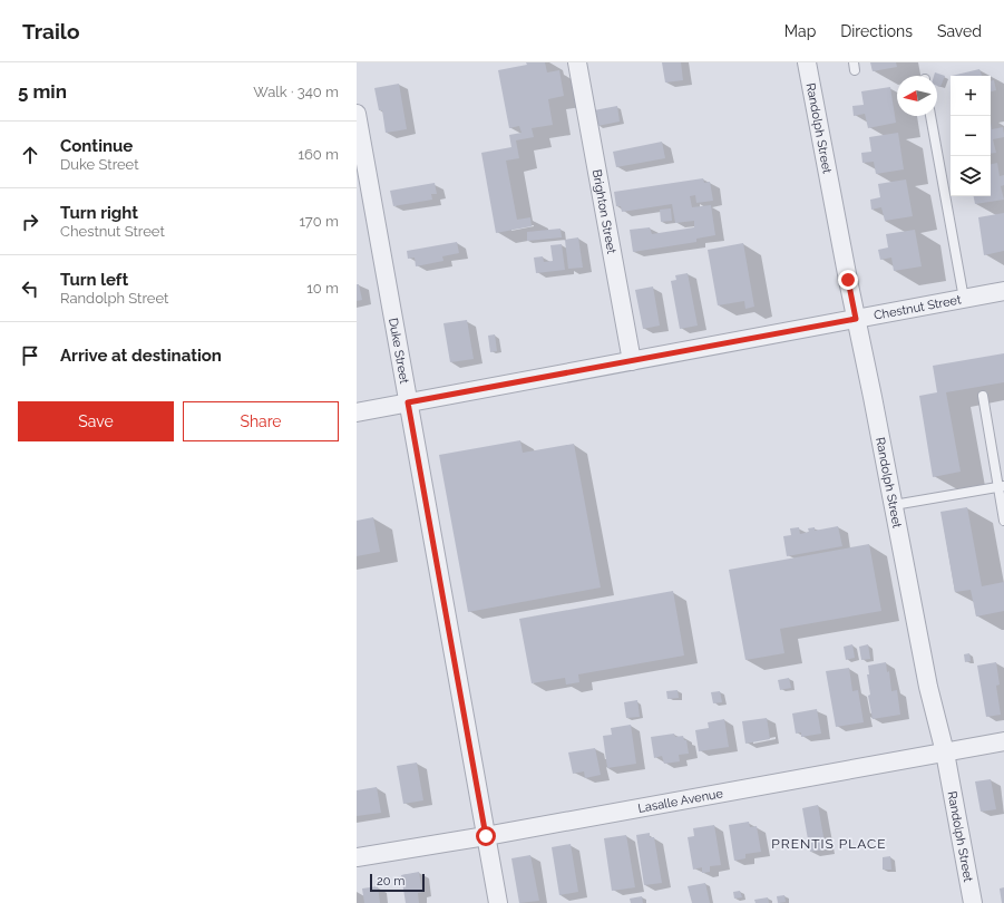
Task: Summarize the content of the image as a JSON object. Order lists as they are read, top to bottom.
{
  "streets": {
    "street": [
      "Randolph Street",
      "Brighton Street",
      "Chestnut Street",
      "Duke Street",
      "Lasalle Avenue"
    ]
  },
  "crossings": [
    ["Randolph Street", "Chestnut Street"],
    ["Randolph Street", "Lasalle Avenue"],
    ["Brighton Street", "Chestnut Street"],
    ["Chestnut Street", "Duke Street"],
    ["Duke Street", "Lasalle Avenue"]
  ],
  "districts": ["PRENTIS PLACE"],
  "scale_bar": "20 m",
  "north": "left",
  "page": {
    "header": "Trailo",
    "nav": ["Map", "Directions", "Saved"],
    "heading": ["5 min", "Walk · 340 m"],
    "map_buttons": ["+", "−"],
    "list": [
      ["Continue", "Duke Street", "160 m"],
      ["Turn right", "Chestnut Street", "170 m"],
      ["Turn left", "Randolph Street", "10 m"],
      "Arrive at destination"
    ],
    "buttons": ["Save", "Share"],
    "scale": "20 m"
  }
}
